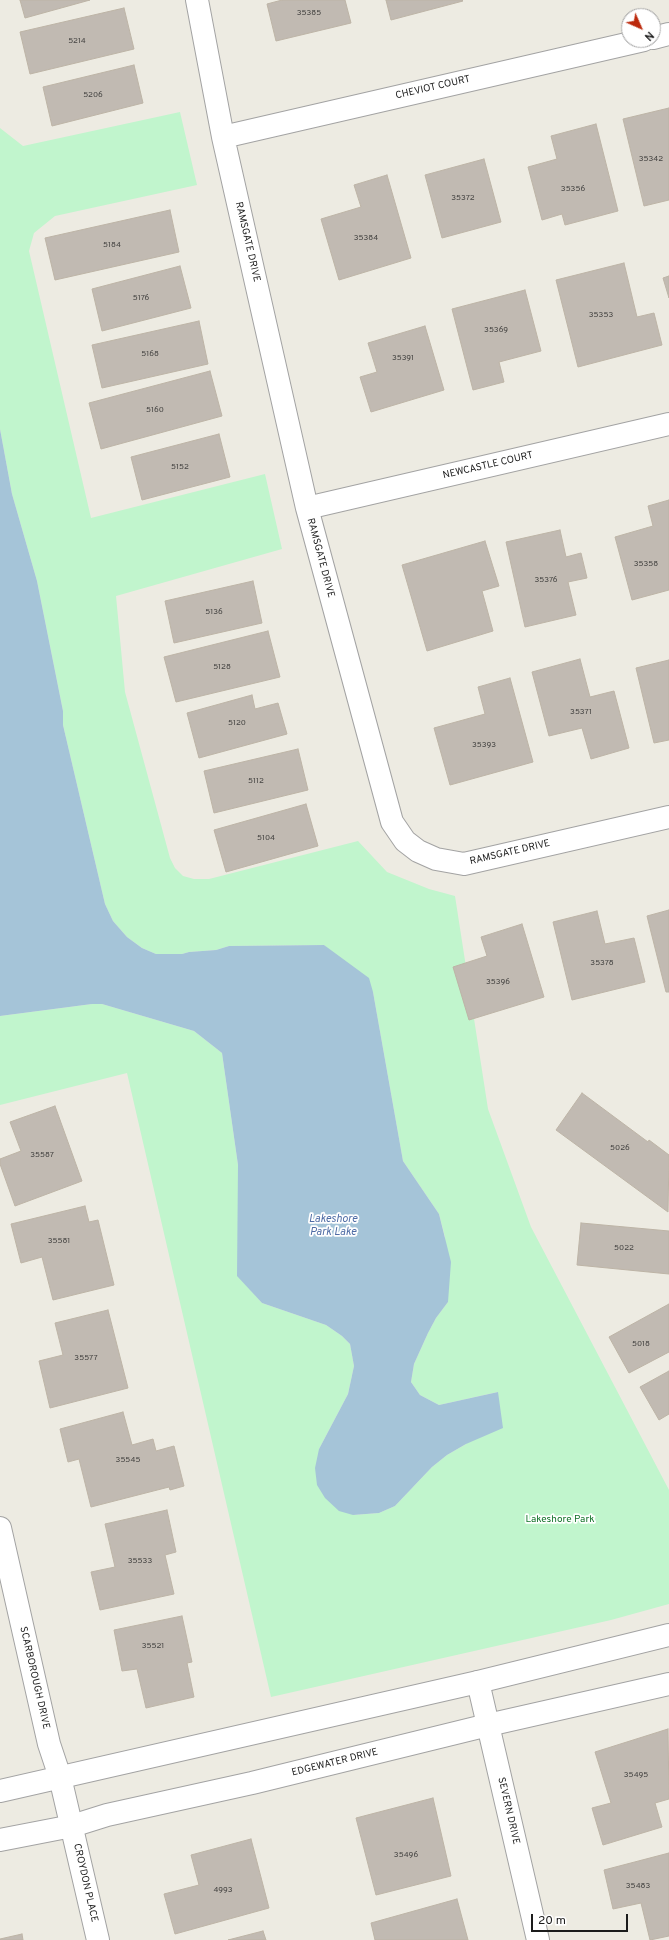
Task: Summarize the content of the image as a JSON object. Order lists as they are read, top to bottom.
{
  "streets": {
    "street": [
      "CHEVIOT COURT",
      "RAMSGATE DRIVE",
      "NEWCASTLE COURT",
      "SCARBOROUGH DRIVE",
      "EDGEWATER DRIVE",
      "SEVERN DRIVE",
      "CROYDON PLACE"
    ]
  },
  "crossings": [
    ["CHEVIOT COURT", "RAMSGATE DRIVE"],
    ["RAMSGATE DRIVE", "NEWCASTLE COURT"],
    ["SCARBOROUGH DRIVE", "EDGEWATER DRIVE"],
    ["SCARBOROUGH DRIVE", "CROYDON PLACE"],
    ["EDGEWATER DRIVE", "SEVERN DRIVE"],
    ["EDGEWATER DRIVE", "CROYDON PLACE"]
  ],
  "water": ["Lakeshore Park Lake"],
  "parks": ["Lakeshore Park"],
  "house_numbers": [
    "35385",
    "5214",
    "5206",
    "35342",
    "35356",
    "35372",
    "35384",
    "5184",
    "5176",
    "35353",
    "35369",
    "5168",
    "35391",
    "5160",
    "5152",
    "35358",
    "35376",
    "5136",
    "5128",
    "35371",
    "5120",
    "35393",
    "5112",
    "5104",
    "35378",
    "35396",
    "5026",
    "35587",
    "35581",
    "5022",
    "5018",
    "35577",
    "35545",
    "35533",
    "35521",
    "35495",
    "35496",
    "35483",
    "4993"
  ],
  "scale_bar": "20 m",
  "north": "bottom right"
}
